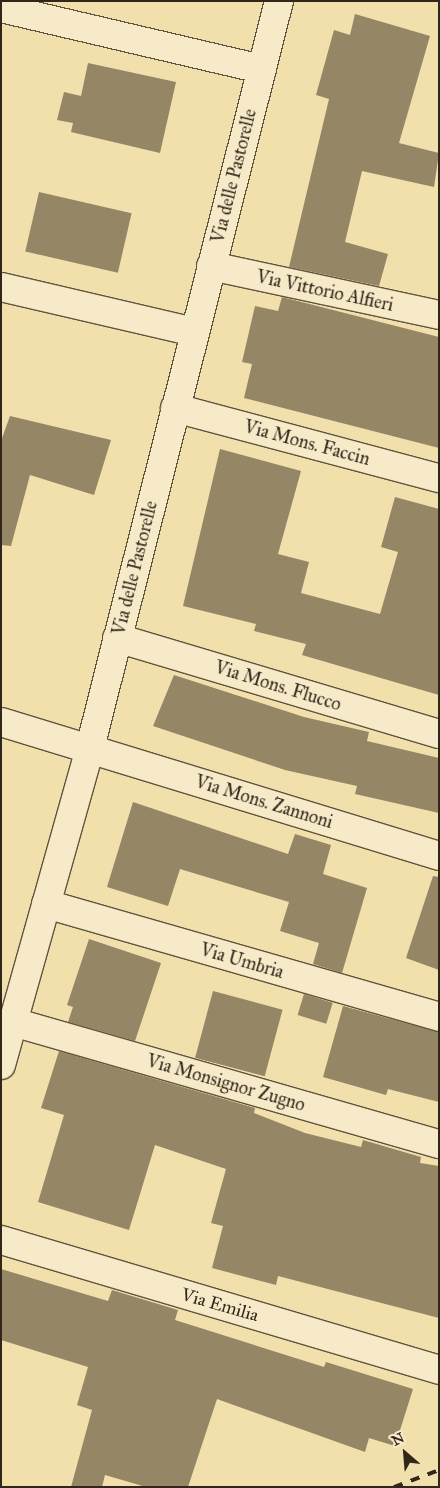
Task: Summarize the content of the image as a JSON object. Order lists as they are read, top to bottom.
{
  "streets": {
    "street": [
      "Via delle Pastorelle",
      "Via Vittorio Alfieri",
      "Via Mons. Faccin",
      "Via Mons. Flucco",
      "Via Mons. Zannoni",
      "Via Umbria",
      "Via Monsignor Zugno",
      "Via Emilia"
    ]
  },
  "crossings": [
    ["Via delle Pastorelle", "Via Vittorio Alfieri"],
    ["Via delle Pastorelle", "Via Mons. Faccin"],
    ["Via delle Pastorelle", "Via Mons. Flucco"],
    ["Via delle Pastorelle", "Via Mons. Zannoni"],
    ["Via delle Pastorelle", "Via Umbria"],
    ["Via delle Pastorelle", "Via Monsignor Zugno"]
  ],
  "north": "top left"
}
